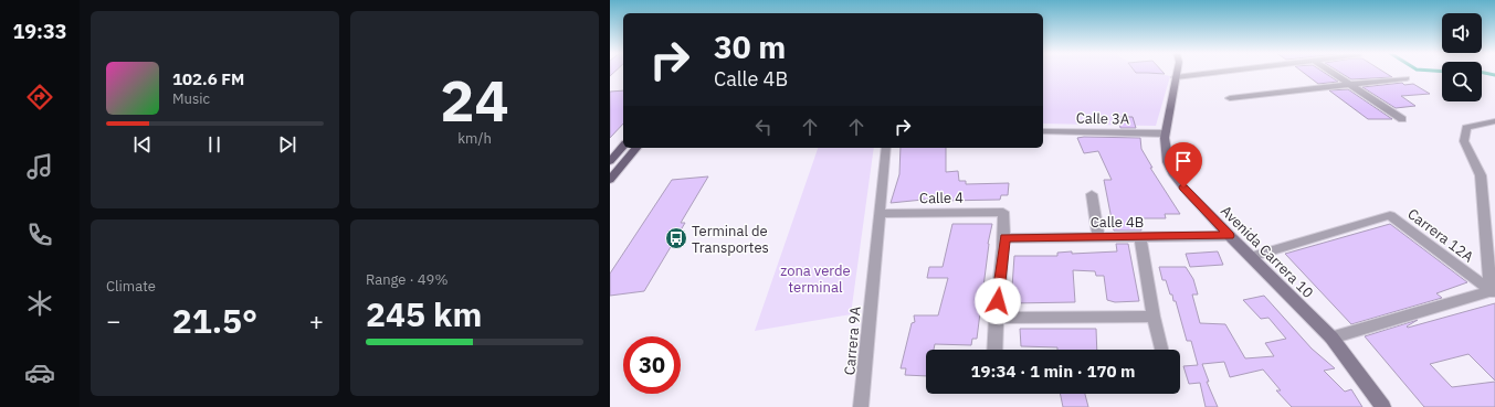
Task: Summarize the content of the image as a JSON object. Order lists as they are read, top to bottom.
{
  "streets": {
    "main road": ["Avenida Carrera 10"],
    "street": [
      "Calle 3A",
      "Calle 4",
      "Calle 4B",
      "Carrera 12A",
      "Carrera 9A"
    ]
  },
  "crossings": [
    ["Calle 3A", "Avenida Carrera 10"],
    ["Calle 4", "Calle 4B"],
    ["Calle 4", "Carrera 9A"],
    ["Calle 4B", "Avenida Carrera 10"],
    ["Carrera 12A", "Avenida Carrera 10"]
  ],
  "parks": ["zona verde terminal"],
  "places": {
    "bus stop": ["Terminal de Transportes"]
  },
  "page": {
    "tabs": "19:33",
    "tile": [
      ["24", "km/h"],
      "Climate",
      ["Range · 49%", "245 km"]
    ],
    "turn": ["30 m", "Calle 4B"],
    "song": ["102.6 FM", "Music"],
    "heat": ["−", "21.5°", "+"],
    "limit": "30",
    "trip": "19:34 · 1 min · 170 m"
  }
}
